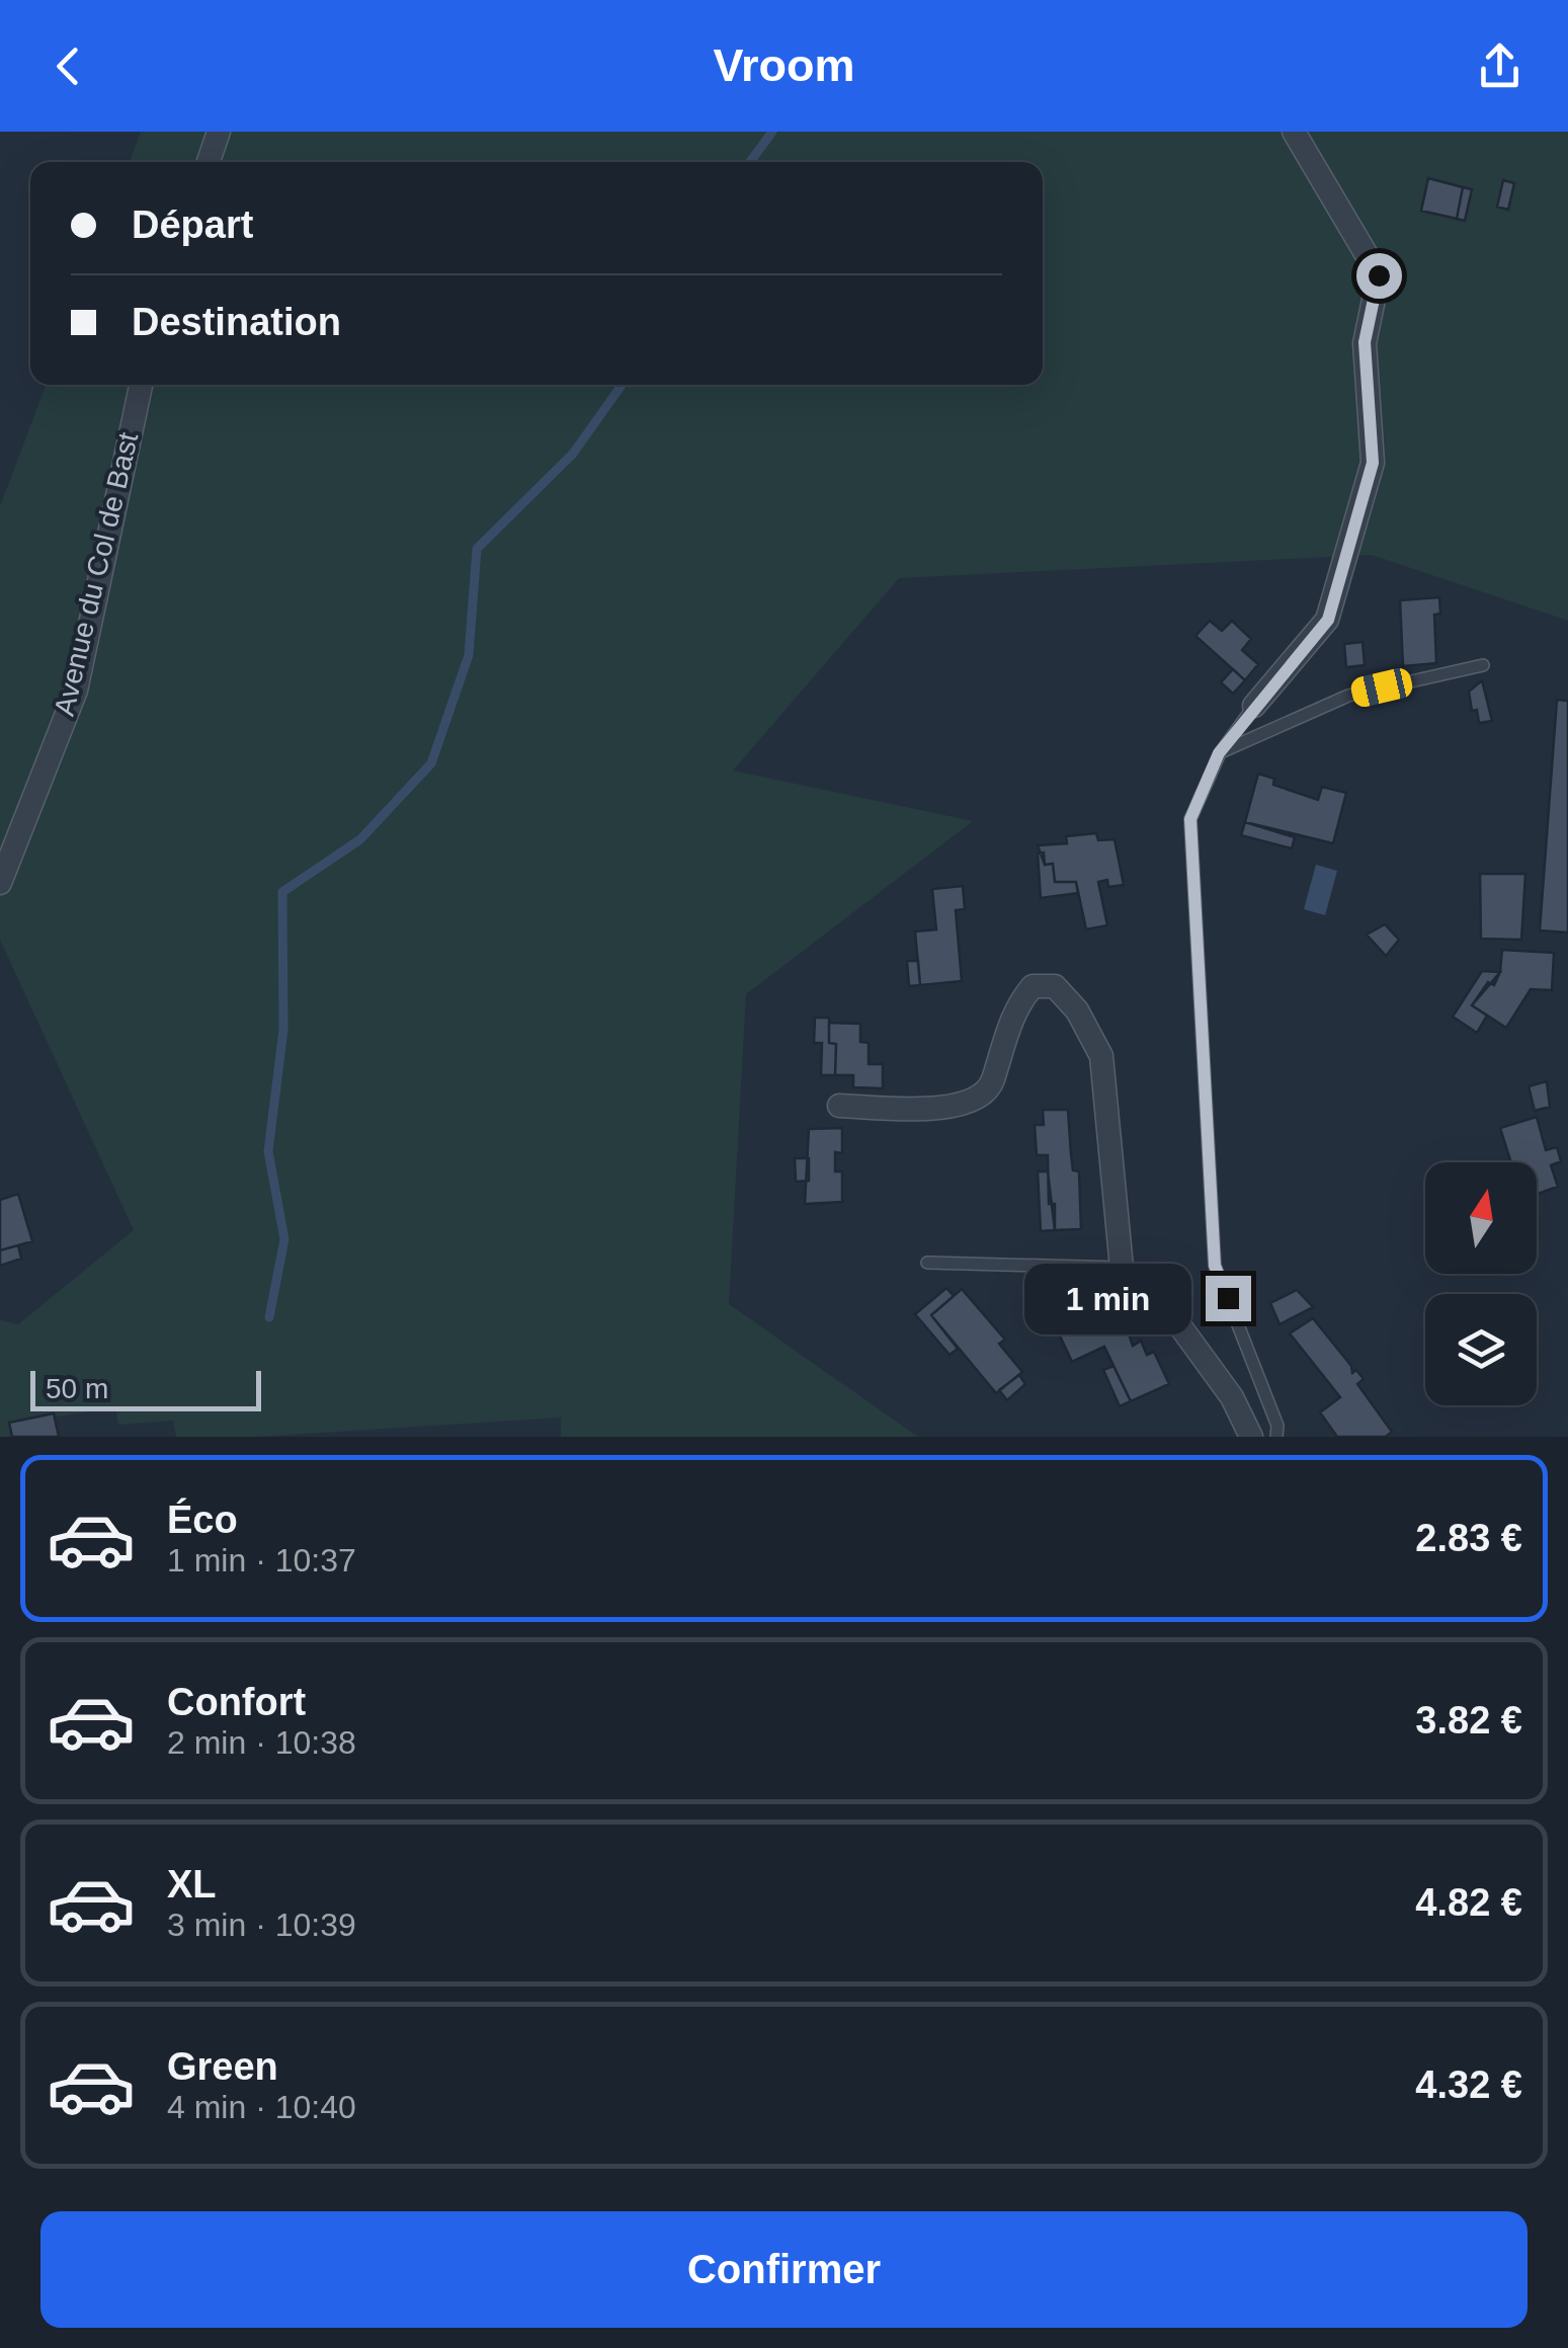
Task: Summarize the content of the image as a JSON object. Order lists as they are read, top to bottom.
{
  "streets": {
    "street": ["Avenue du Col de Bast"]
  },
  "scale_bar": "50 m",
  "north": "top",
  "page": {
    "header": "Vroom",
    "banner": ["Départ", "Destination"],
    "bubble": "1 min",
    "scale": "50 m",
    "list": [
      {
        "name": "Éco",
        "note": "1 min · 10:37",
        "value": "2.83 €"
      },
      {
        "name": "Confort",
        "note": "2 min · 10:38",
        "value": "3.82 €"
      },
      {
        "name": "XL",
        "note": "3 min · 10:39",
        "value": "4.82 €"
      },
      {
        "name": "Green",
        "note": "4 min · 10:40",
        "value": "4.32 €"
      }
    ],
    "buttons": "Confirmer"
  }
}
